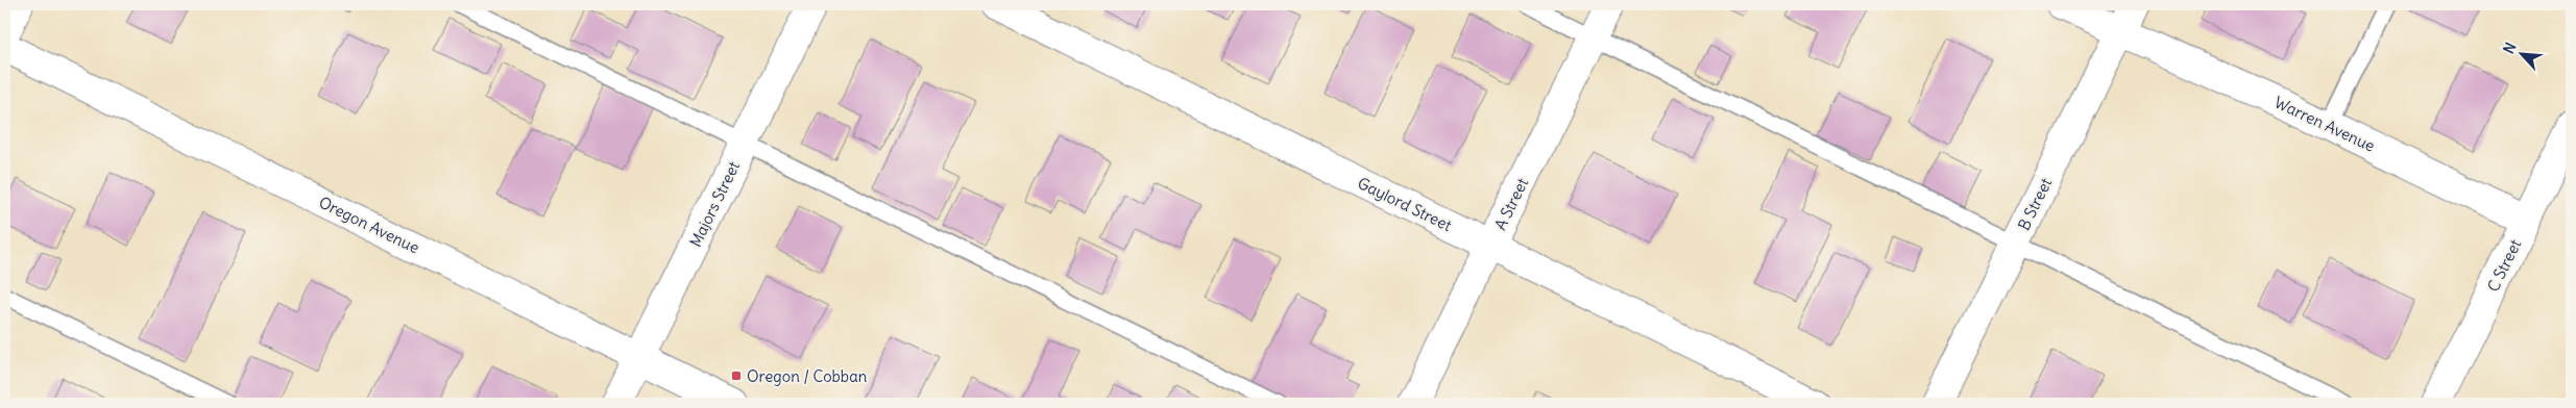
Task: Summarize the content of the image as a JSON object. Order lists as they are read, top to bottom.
{
  "streets": {
    "street": [
      "Warren Avenue",
      "Majors Street",
      "Gaylord Street",
      "A Street",
      "B Street",
      "Oregon Avenue",
      "C Street"
    ]
  },
  "crossings": [
    ["Warren Avenue", "B Street"],
    ["Warren Avenue", "C Street"],
    ["Majors Street", "Oregon Avenue"],
    ["Gaylord Street", "A Street"]
  ],
  "places": {
    "transit": ["Oregon / Cobban"]
  },
  "north": "top left"
}
